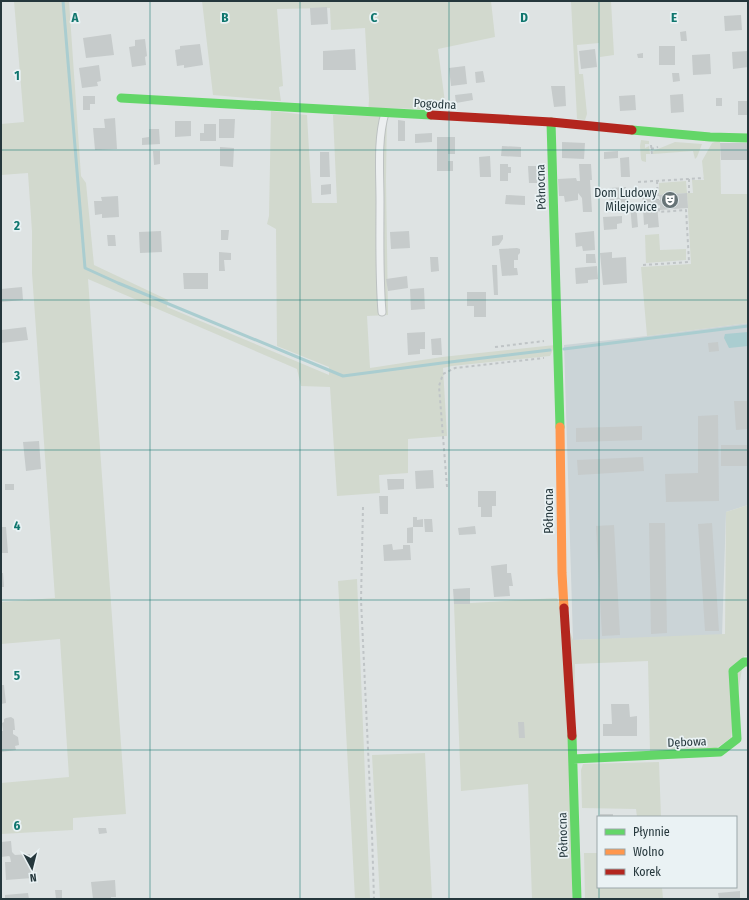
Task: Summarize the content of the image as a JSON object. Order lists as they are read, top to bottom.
{
  "streets": {
    "street": ["Pogodna", "Północna", "Dębowa"]
  },
  "crossings": [
    ["Pogodna", "Północna"],
    ["Północna", "Dębowa"]
  ],
  "places": {
    "theatre": ["Dom Ludowy Milejowice"]
  },
  "legend": ["Płynnie", "Wolno", "Korek"],
  "north": "bottom",
  "grid": {
    "columns": [
      "A",
      "B",
      "C",
      "D",
      "E"
    ],
    "rows": [
      "1",
      "2",
      "3",
      "4",
      "5",
      "6"
    ]
  }
}
